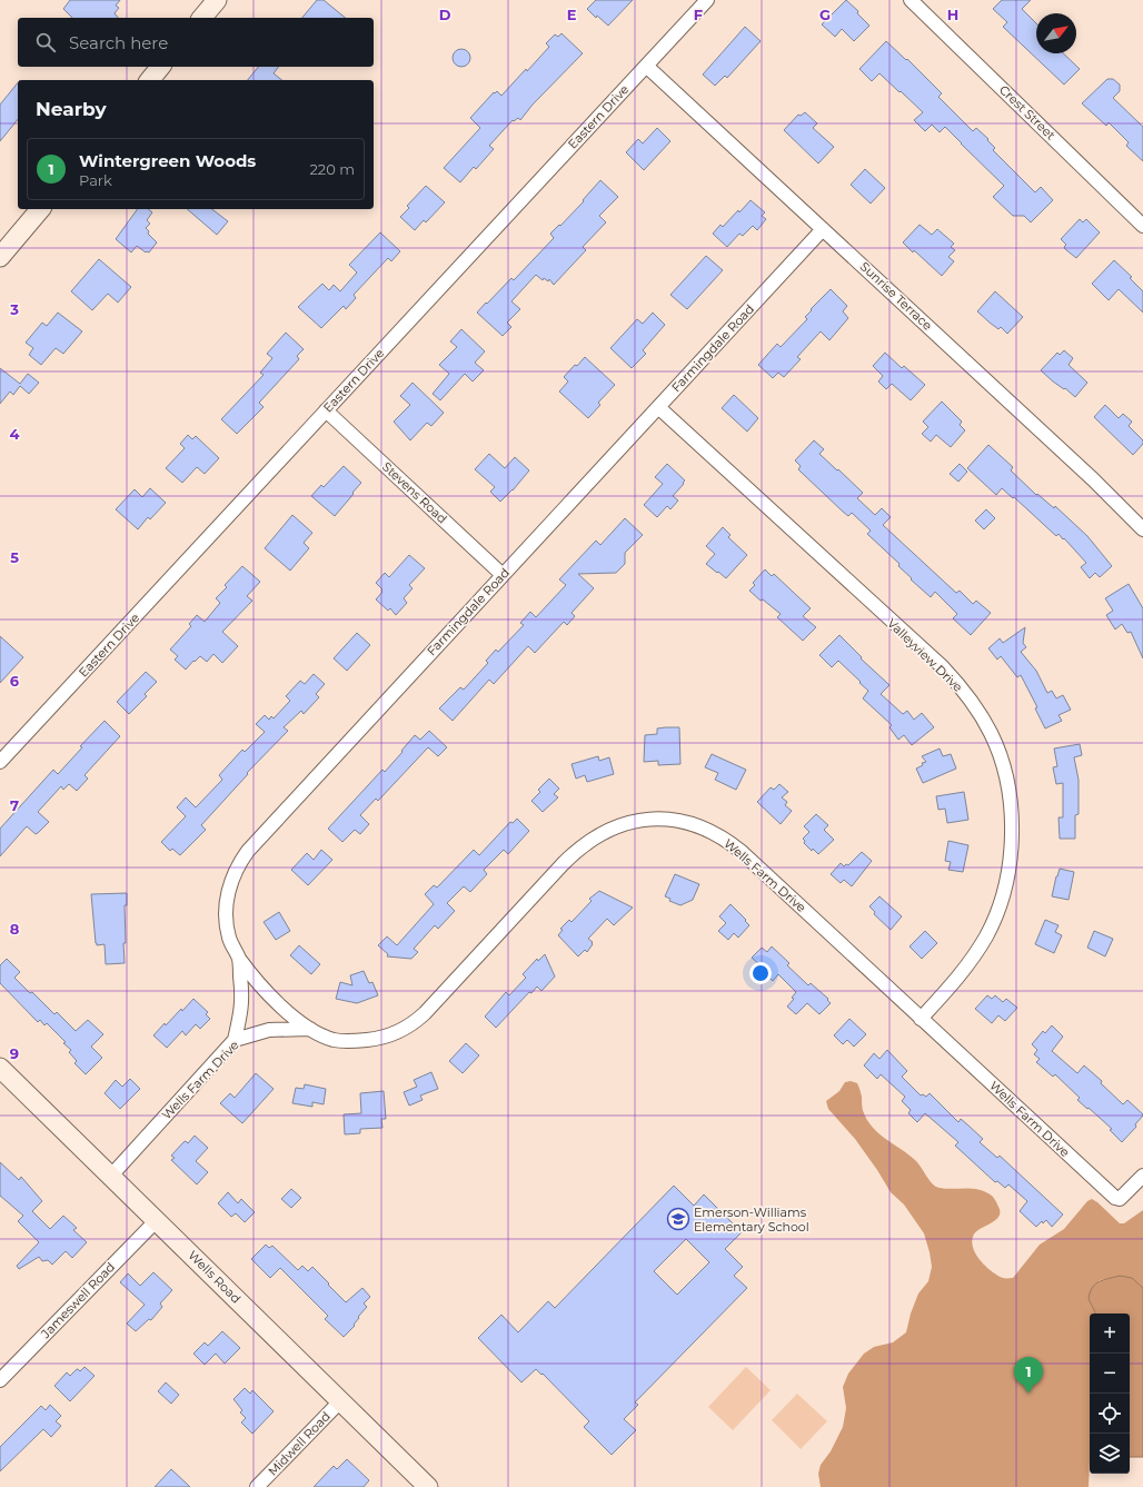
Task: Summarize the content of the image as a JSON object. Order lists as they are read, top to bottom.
{
  "streets": {
    "main road": ["Wells Road"],
    "street": [
      "Crest Street",
      "Eastern Drive",
      "Sunrise Terrace",
      "Farmingdale Road",
      "Stevens Road",
      "Valleyview Drive",
      "Wells Farm Drive",
      "Jameswell Road",
      "Midwell Road"
    ]
  },
  "crossings": [
    ["Eastern Drive", "Sunrise Terrace"],
    ["Eastern Drive", "Stevens Road"],
    ["Sunrise Terrace", "Farmingdale Road"],
    ["Farmingdale Road", "Stevens Road"],
    ["Farmingdale Road", "Valleyview Drive"],
    ["Farmingdale Road", "Wells Farm Drive"],
    ["Valleyview Drive", "Wells Farm Drive"],
    ["Wells Farm Drive", "Wells Road"],
    ["Wells Road", "Jameswell Road"],
    ["Wells Road", "Midwell Road"]
  ],
  "places": {
    "school or university": ["Emerson-Williams Elementary School"]
  },
  "north": "top right",
  "page": {
    "search": "Search here",
    "heading": "Nearby",
    "list": [
      {
        "mark": "1",
        "name": "Wintergreen Woods",
        "note": "Park",
        "value": "220 m"
      }
    ],
    "map_buttons": ["+", "−"],
    "pins": "1"
  },
  "grid": {
    "columns": [
      "D",
      "E",
      "F",
      "G",
      "H"
    ],
    "rows": [
      "3",
      "4",
      "5",
      "6",
      "7",
      "8",
      "9"
    ]
  }
}
